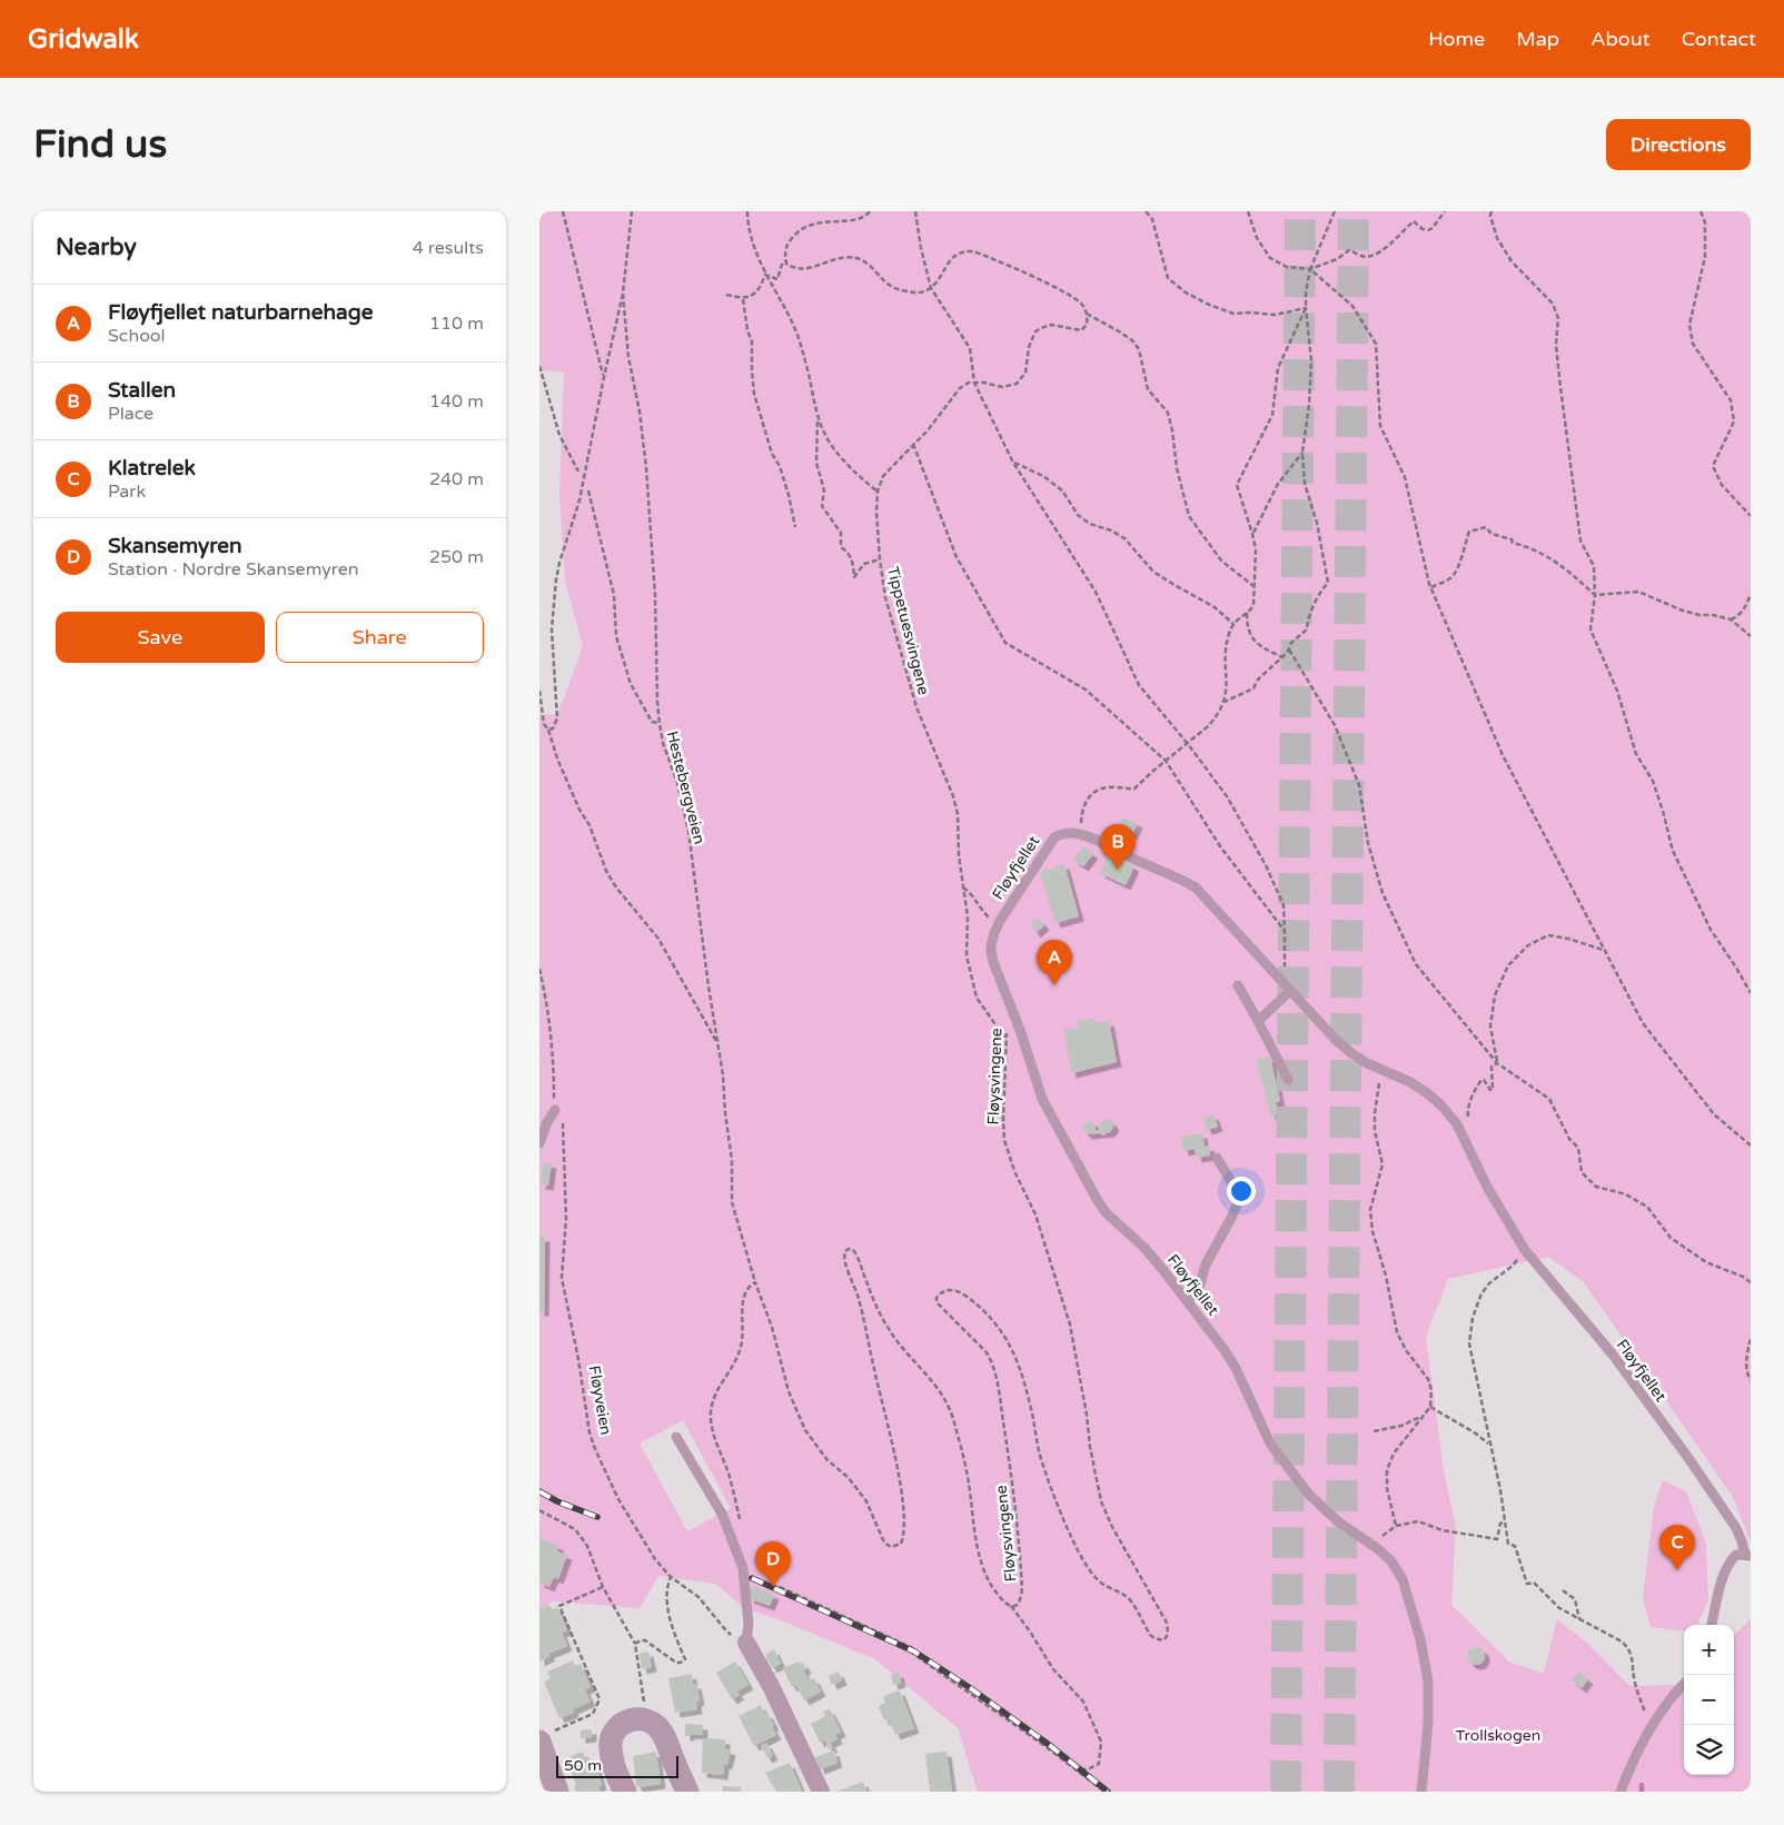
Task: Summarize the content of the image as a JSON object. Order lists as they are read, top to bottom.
{
  "streets": {
    "lane": ["Fløyfjellet"],
    "path": [
      "Tippetuesvingene",
      "Hestebergveien",
      "Fløysvingene",
      "Fløyveien"
    ]
  },
  "crossings": [
    ["Tippetuesvingene", "Fløysvingene"],
    ["Hestebergveien", "Fløysvingene"],
    ["Fløyfjellet", "Fløysvingene"]
  ],
  "parks": ["Trollskogen"],
  "scale_bar": "50 m",
  "page": {
    "header": "Gridwalk",
    "nav": [
      "Home",
      "Map",
      "About",
      "Contact"
    ],
    "buttons": [
      "Directions",
      ["Save", "Share"]
    ],
    "title": "Find us",
    "heading": ["Nearby", "4 results"],
    "list": [
      {
        "mark": "A",
        "name": "Fløyfjellet naturbarnehage",
        "note": "School",
        "value": "110 m"
      },
      {
        "mark": "B",
        "name": "Stallen",
        "note": "Place",
        "value": "140 m"
      },
      {
        "mark": "C",
        "name": "Klatrelek",
        "note": "Park",
        "value": "240 m"
      },
      {
        "mark": "D",
        "name": "Skansemyren",
        "note": "Station · Nordre Skansemyren",
        "value": "250 m"
      }
    ],
    "pins": [
      "B",
      "A",
      "C",
      "D"
    ],
    "map_buttons": ["+", "−"],
    "scale": "50 m"
  }
}
